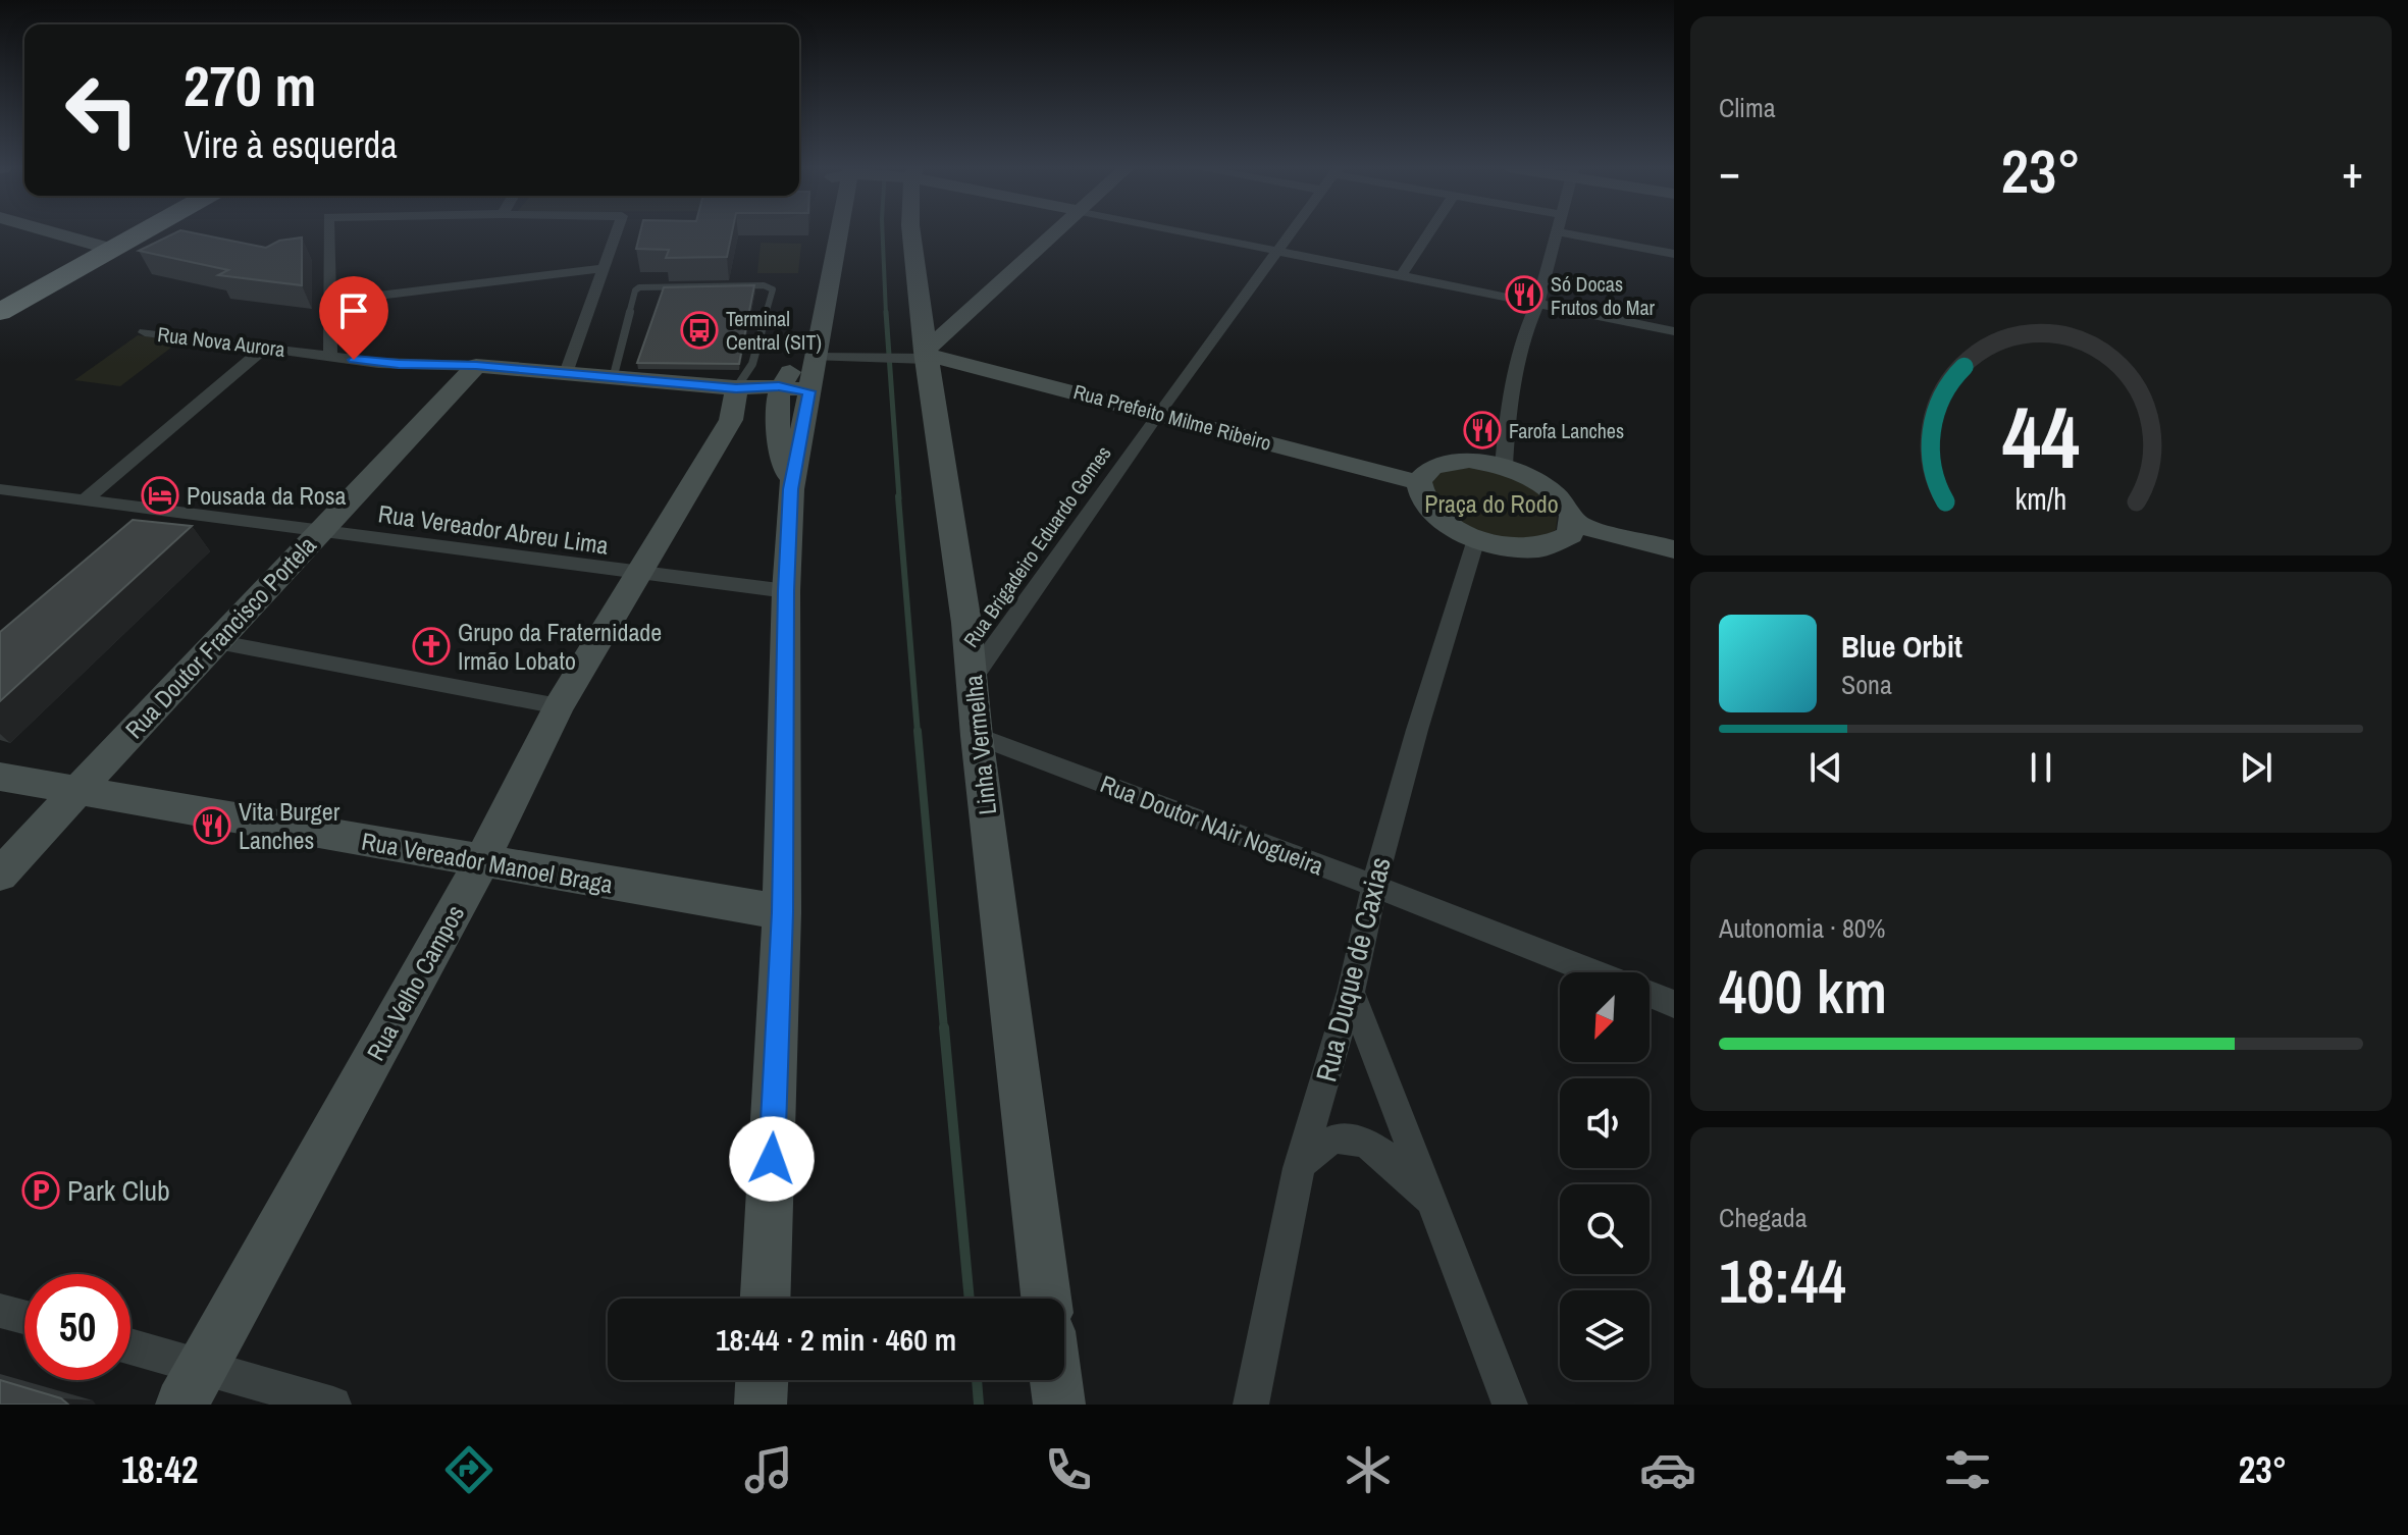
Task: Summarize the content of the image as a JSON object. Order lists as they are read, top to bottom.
{
  "streets": {
    "main road": [
      "Rua Nova Aurora",
      "Rua Prefeito Milme Ribeiro",
      "Rua Doutor Francisco Portela",
      "Linha Vermelha",
      "Rua Vereador Manoel Braga",
      "Rua Velho Campos"
    ],
    "street": [
      "Rua Vereador Abreu Lima",
      "Rua Brigadeiro Eduardo Gomes",
      "Rua Doutor NAir Nogueira",
      "Rua Duque de Caxias"
    ]
  },
  "crossings": [
    ["Rua Nova Aurora", "Rua Doutor Francisco Portela"],
    ["Rua Nova Aurora", "Rua Velho Campos"],
    ["Rua Prefeito Milme Ribeiro", "Rua Brigadeiro Eduardo Gomes"],
    ["Rua Prefeito Milme Ribeiro", "Linha Vermelha"],
    ["Rua Vereador Abreu Lima", "Rua Doutor Francisco Portela"],
    ["Rua Vereador Abreu Lima", "Rua Velho Campos"],
    ["Rua Brigadeiro Eduardo Gomes", "Linha Vermelha"],
    ["Rua Doutor Francisco Portela", "Rua Vereador Manoel Braga"],
    ["Linha Vermelha", "Rua Doutor NAir Nogueira"],
    ["Rua Doutor NAir Nogueira", "Rua Duque de Caxias"],
    ["Rua Vereador Manoel Braga", "Rua Velho Campos"]
  ],
  "parks": ["Praça do Rodo"],
  "places": {
    "restaurant": ["Só Docas Frutos do Mar", "Farofa Lanches", "Vita Burger Lanches"],
    "bus stop": ["Terminal Central (SIT)"],
    "hotel": ["Pousada da Rosa"],
    "church": ["Grupo da Fraternidade Irmão Lobato"],
    "parking": ["Park Club"]
  },
  "north": "bottom left",
  "page": {
    "tile": [
      "Clima",
      ["Autonomia · 80%", "400 km"],
      ["Chegada", "18:44"]
    ],
    "turn": ["270 m", "Vire à esquerda"],
    "heat": ["−", "23°", "+"],
    "song": ["Blue Orbit", "Sona"],
    "limit": "50",
    "trip": "18:44 · 2 min · 460 m",
    "tabs": ["18:42", "23°"],
    "gauge": ["44", "km/h"]
  }
}
